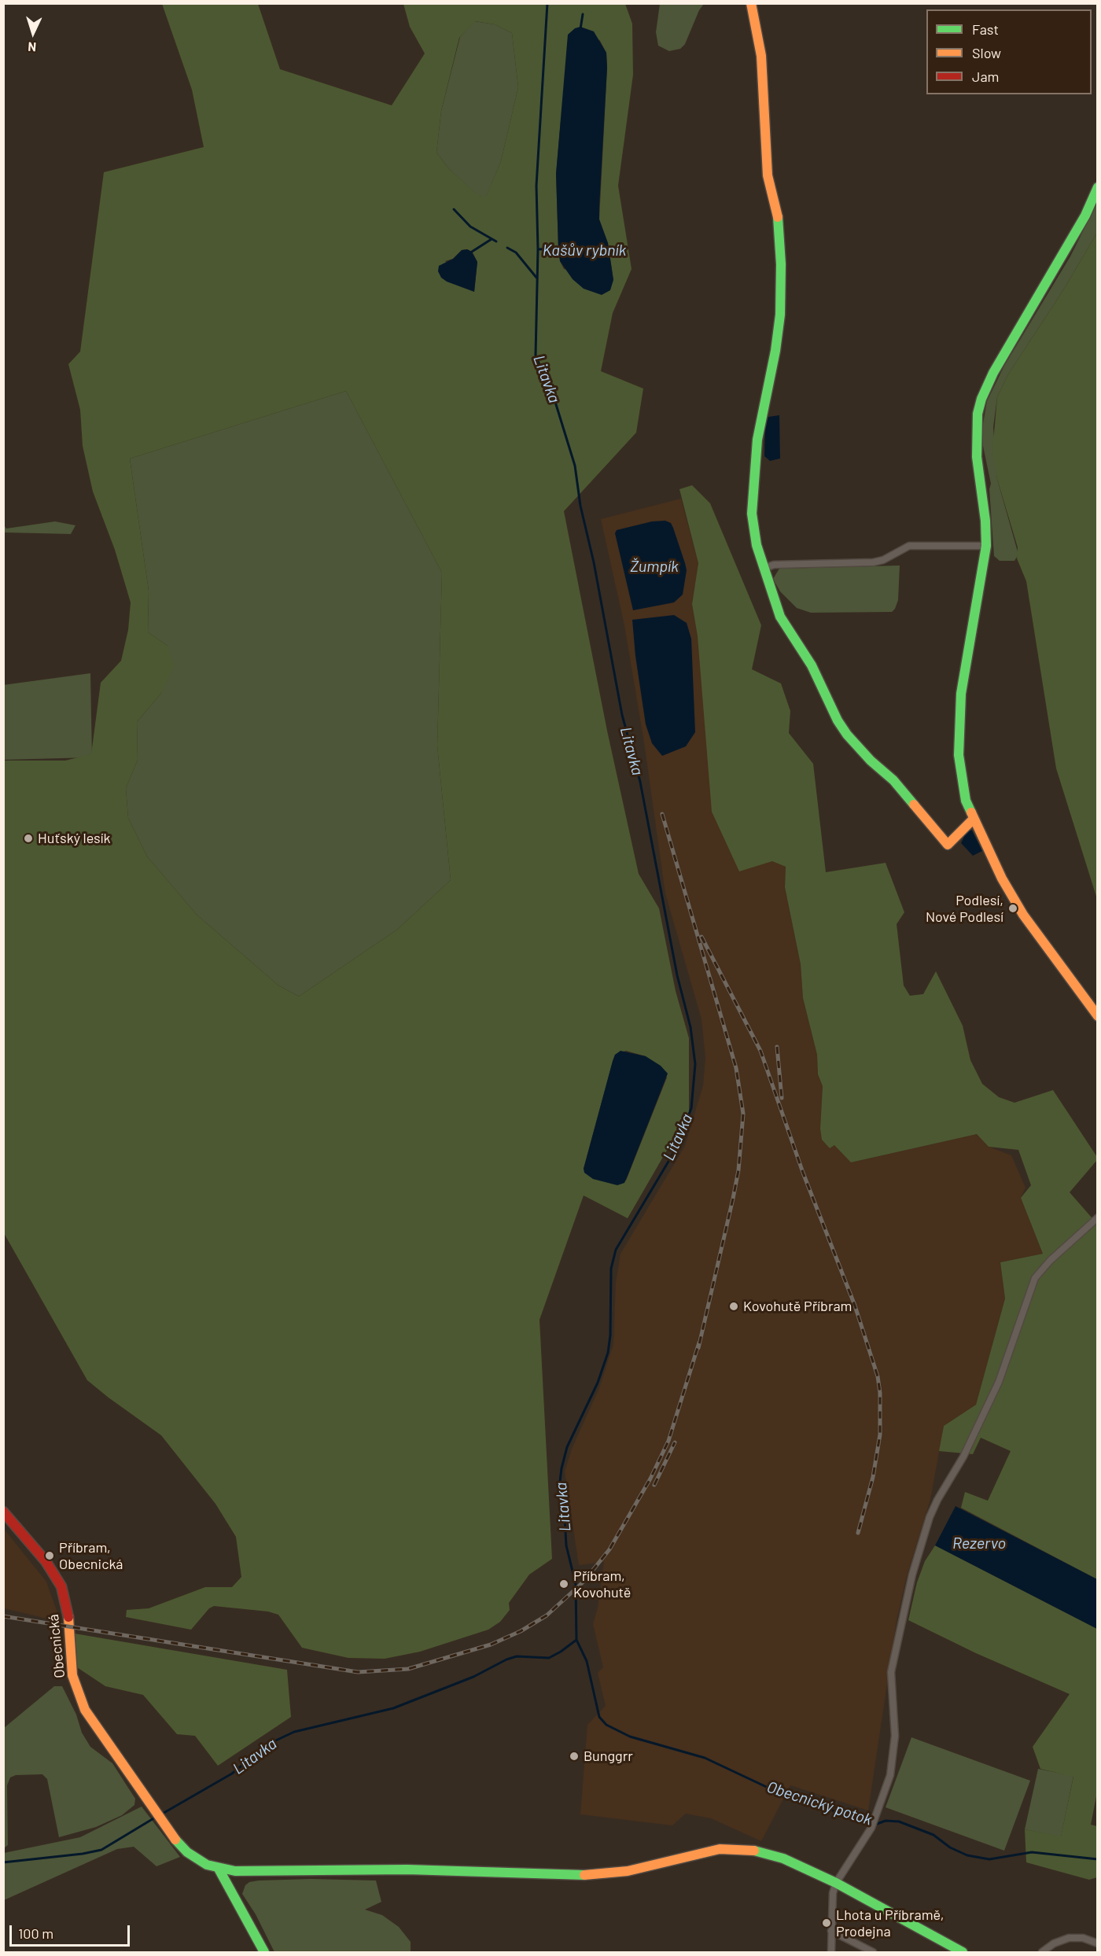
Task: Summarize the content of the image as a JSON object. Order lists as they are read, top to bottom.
{
  "streets": {
    "street": ["Obecnická"]
  },
  "water": [
    "Kašův rybník",
    "Litavka",
    "Žumpík",
    "Rezervo",
    "Obecnický potok"
  ],
  "places": [
    "Huťský lesík",
    "Podlesí, Nové Podlesí",
    "Kovohutě Příbram",
    "Příbram, Obecnická",
    "Příbram, Kovohutě",
    "Bunggrr",
    "Lhota u Příbramě, Prodejna"
  ],
  "legend": ["Fast", "Slow", "Jam"],
  "scale_bar": "100 m",
  "north": "bottom"
}
